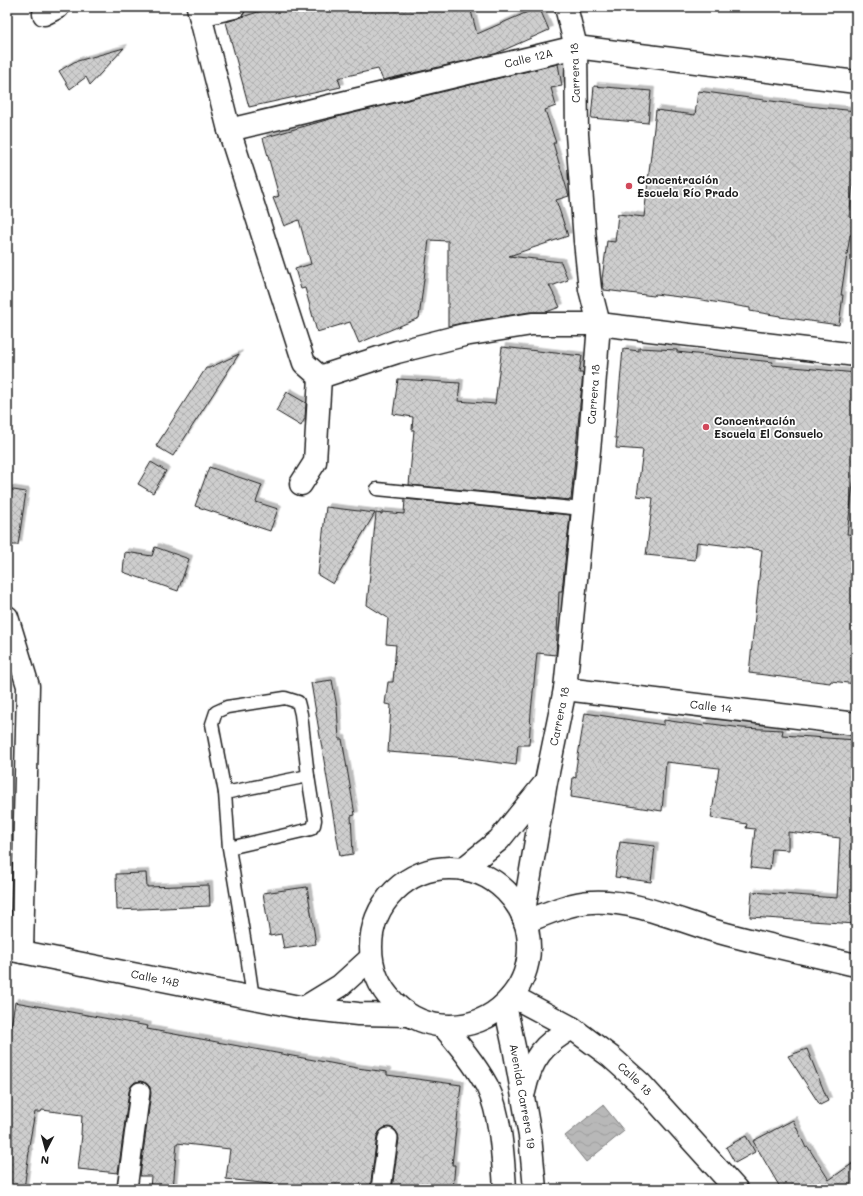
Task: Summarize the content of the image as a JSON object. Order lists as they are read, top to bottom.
{
  "streets": {
    "street": [
      "Calle 12A",
      "Carrera 18",
      "Calle 14",
      "Calle 14B",
      "Calle 18",
      "Avenida Carrera 19"
    ]
  },
  "crossings": [
    ["Calle 12A", "Carrera 18"],
    ["Carrera 18", "Calle 14"],
    ["Calle 18", "Avenida Carrera 19"]
  ],
  "places": ["Concentración Escuela Río Prado", "Concentración Escuela El Consuelo"],
  "north": "bottom"
}
